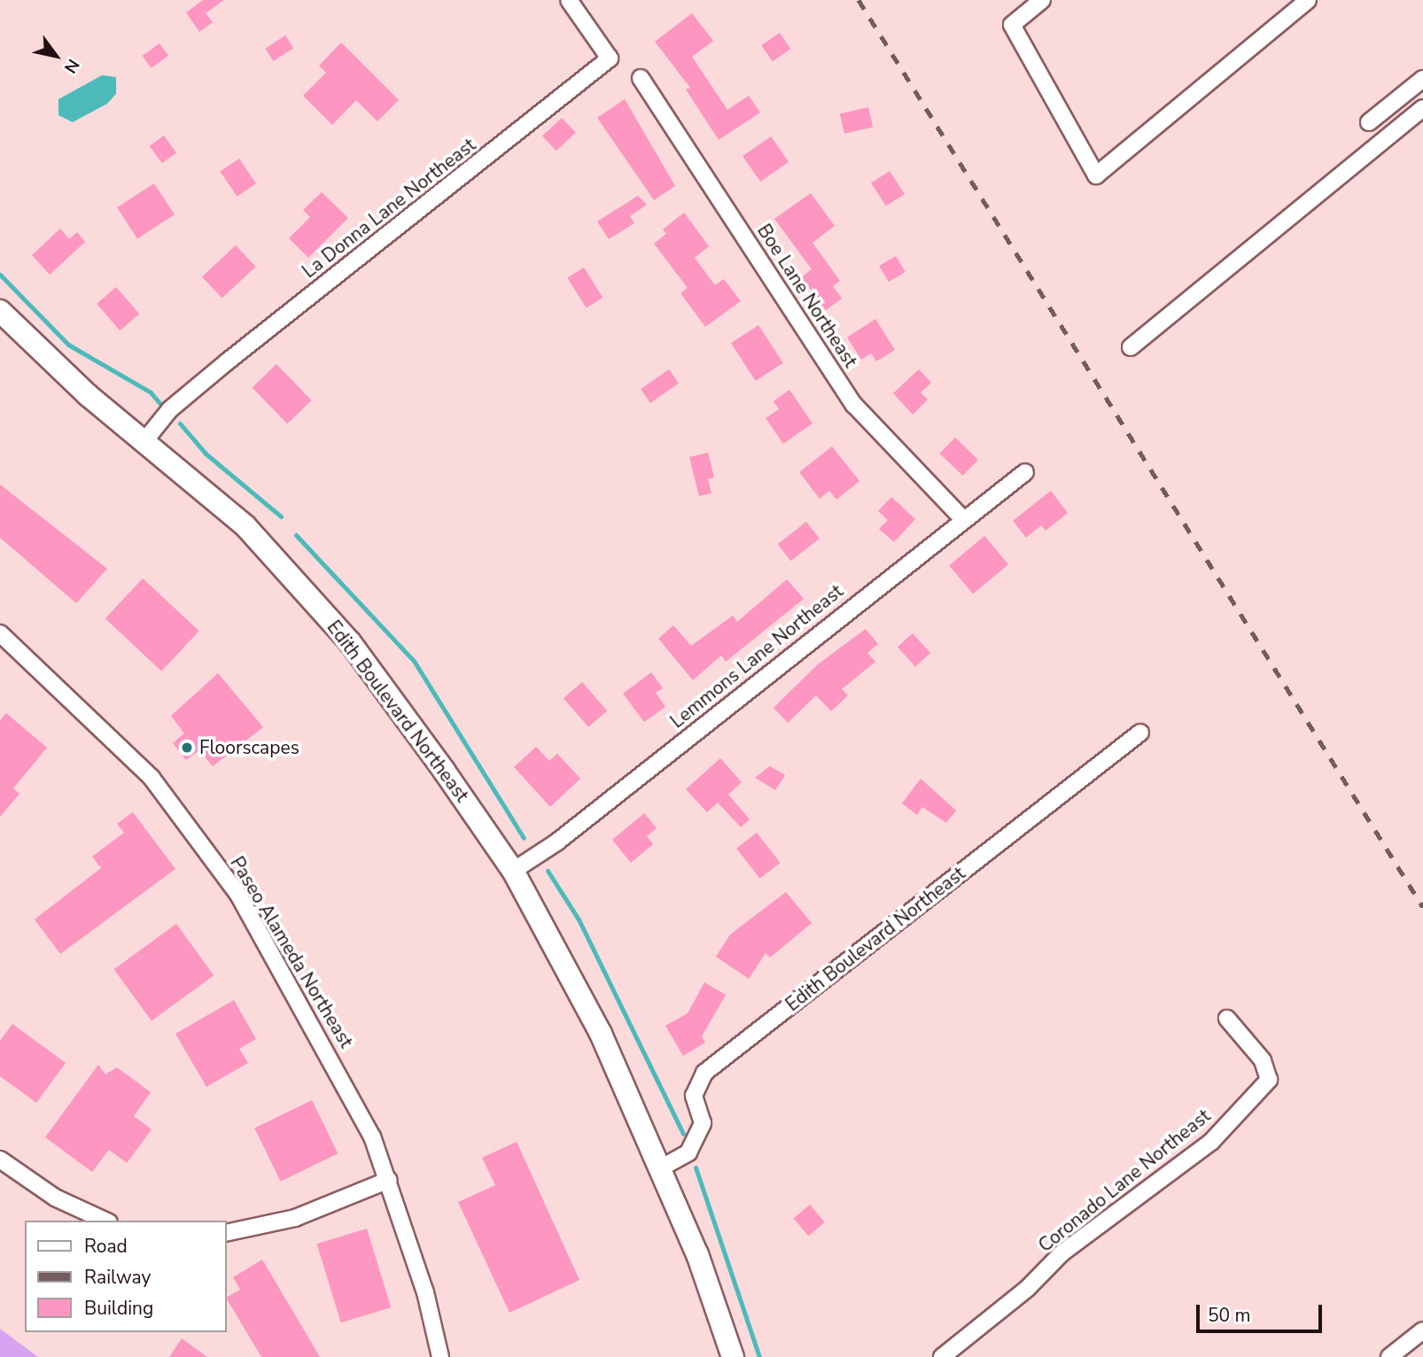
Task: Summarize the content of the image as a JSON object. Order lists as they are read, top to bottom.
{
  "streets": {
    "street": [
      "La Donna Lane Northeast",
      "Boe Lane Northeast",
      "Lemmons Lane Northeast",
      "Edith Boulevard Northeast",
      "Paseo Alameda Northeast",
      "Coronado Lane Northeast"
    ]
  },
  "crossings": [
    ["La Donna Lane Northeast", "Edith Boulevard Northeast"],
    ["Boe Lane Northeast", "Lemmons Lane Northeast"],
    ["Lemmons Lane Northeast", "Edith Boulevard Northeast"]
  ],
  "places": ["Floorscapes"],
  "legend": ["Road", "Railway", "Building"],
  "scale_bar": "50 m",
  "north": "bottom right"
}
